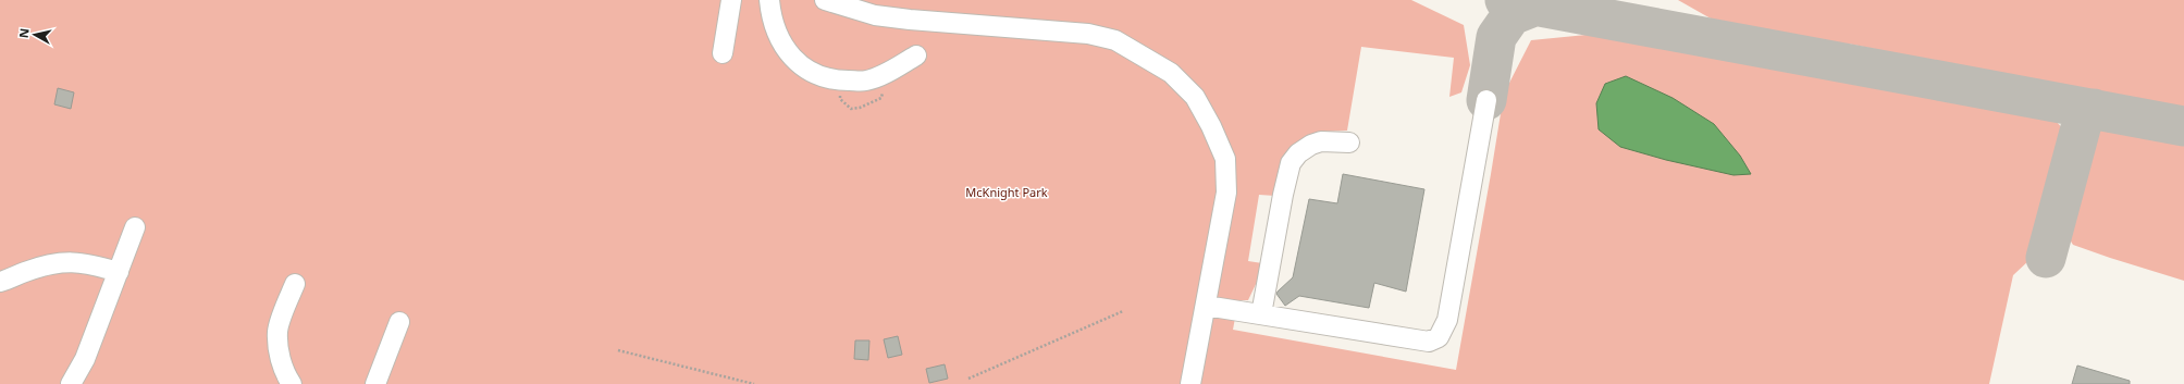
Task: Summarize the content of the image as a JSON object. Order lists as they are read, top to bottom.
{
  "parks": ["McKnight Park"],
  "north": "left"
}
